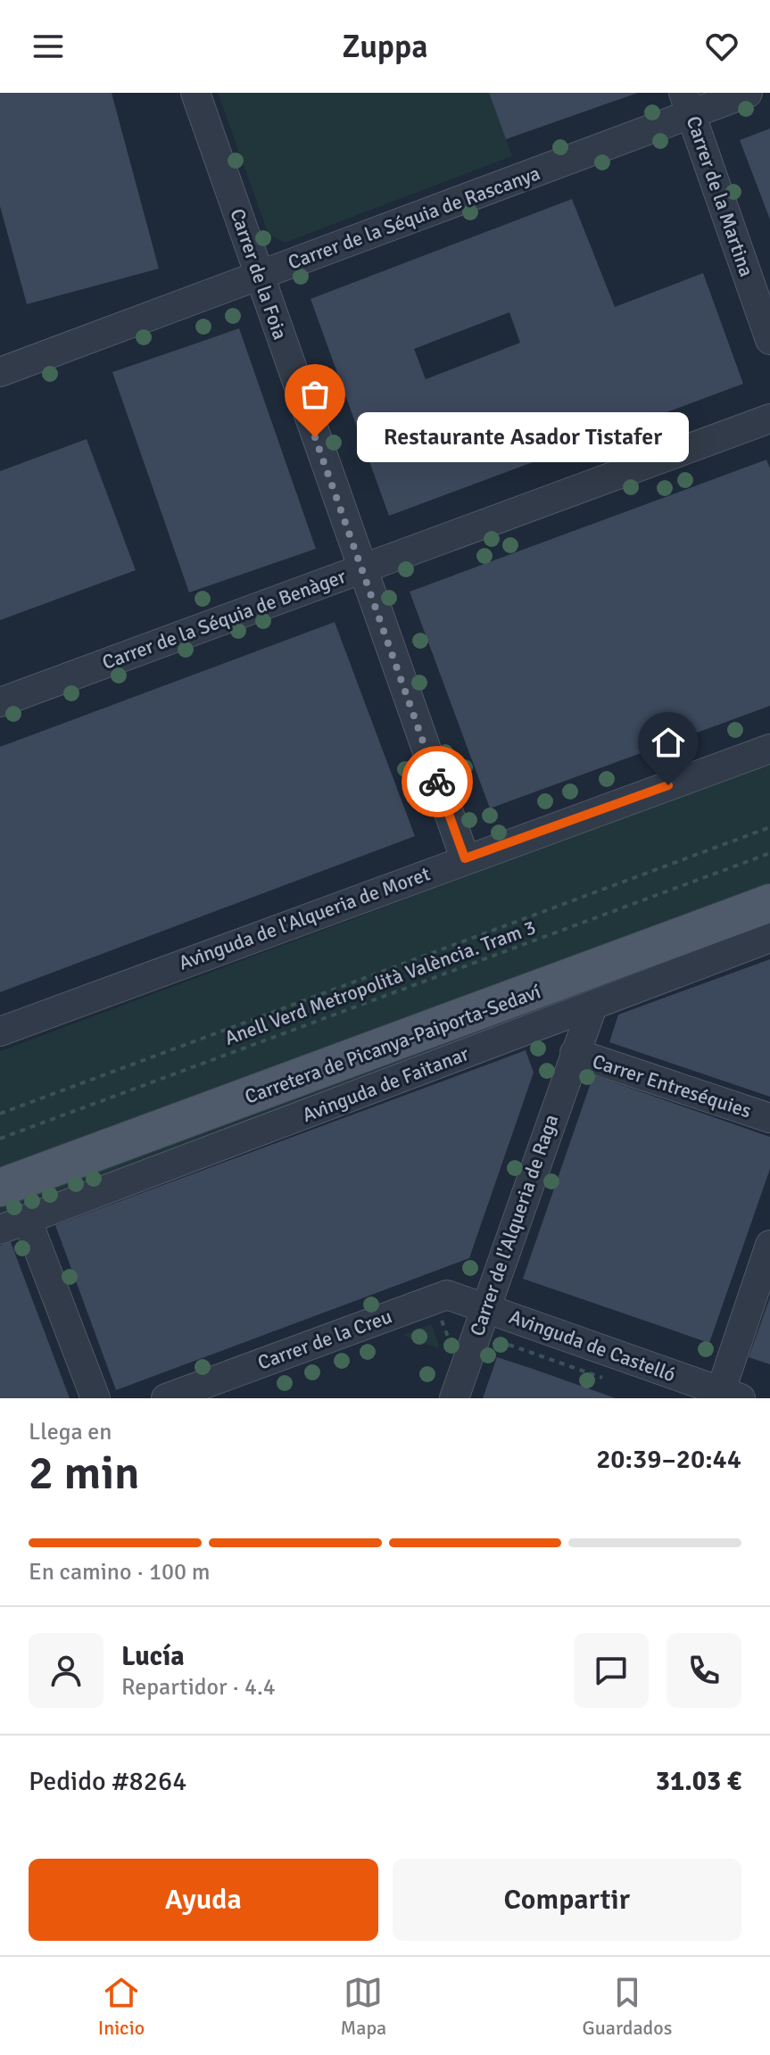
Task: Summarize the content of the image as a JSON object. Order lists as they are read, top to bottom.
{
  "streets": {
    "main road": ["Carretera de Picanya-Paiporta-Sedaví"],
    "street": [
      "Carrer de la Martina",
      "Carrer de la Séquia de Rascanya",
      "Carrer de la Foia",
      "Carrer de la Séquia de Benàger",
      "Avinguda de l'Alqueria de Moret",
      "Avinguda de Faitanar",
      "Carrer Entreséquies",
      "Carrer de l'Alqueria de Raga",
      "Carrer de la Creu",
      "Avinguda de Castelló"
    ],
    "path": ["Anell Verd Metropolità València. Tram 3"]
  },
  "crossings": [
    ["Carrer de la Martina", "Carrer de la Séquia de Rascanya"],
    ["Carrer de la Séquia de Rascanya", "Carrer de la Foia"],
    ["Carrer de la Foia", "Carrer de la Séquia de Benàger"],
    ["Carrer de la Foia", "Avinguda de l'Alqueria de Moret"],
    ["Avinguda de Faitanar", "Carrer de l'Alqueria de Raga"],
    ["Carrer Entreséquies", "Carrer de l'Alqueria de Raga"],
    ["Carrer de l'Alqueria de Raga", "Carrer de la Creu"],
    ["Carrer de l'Alqueria de Raga", "Avinguda de Castelló"],
    ["Carrer de la Creu", "Avinguda de Castelló"]
  ],
  "places": ["Restaurante Asador Tistafer"],
  "page": {
    "header": "Zuppa",
    "bubble": "Restaurante Asador Tistafer",
    "heading": ["2 min", "Llega en", "20:39–20:44"],
    "panel": [
      "Lucía",
      "Repartidor · 4.4",
      "Pedido #8264",
      "31.03 €"
    ],
    "bar": "En camino · 100 m",
    "buttons": ["Ayuda", "Compartir"],
    "tabs": ["Inicio", "Mapa", "Guardados"]
  }
}
